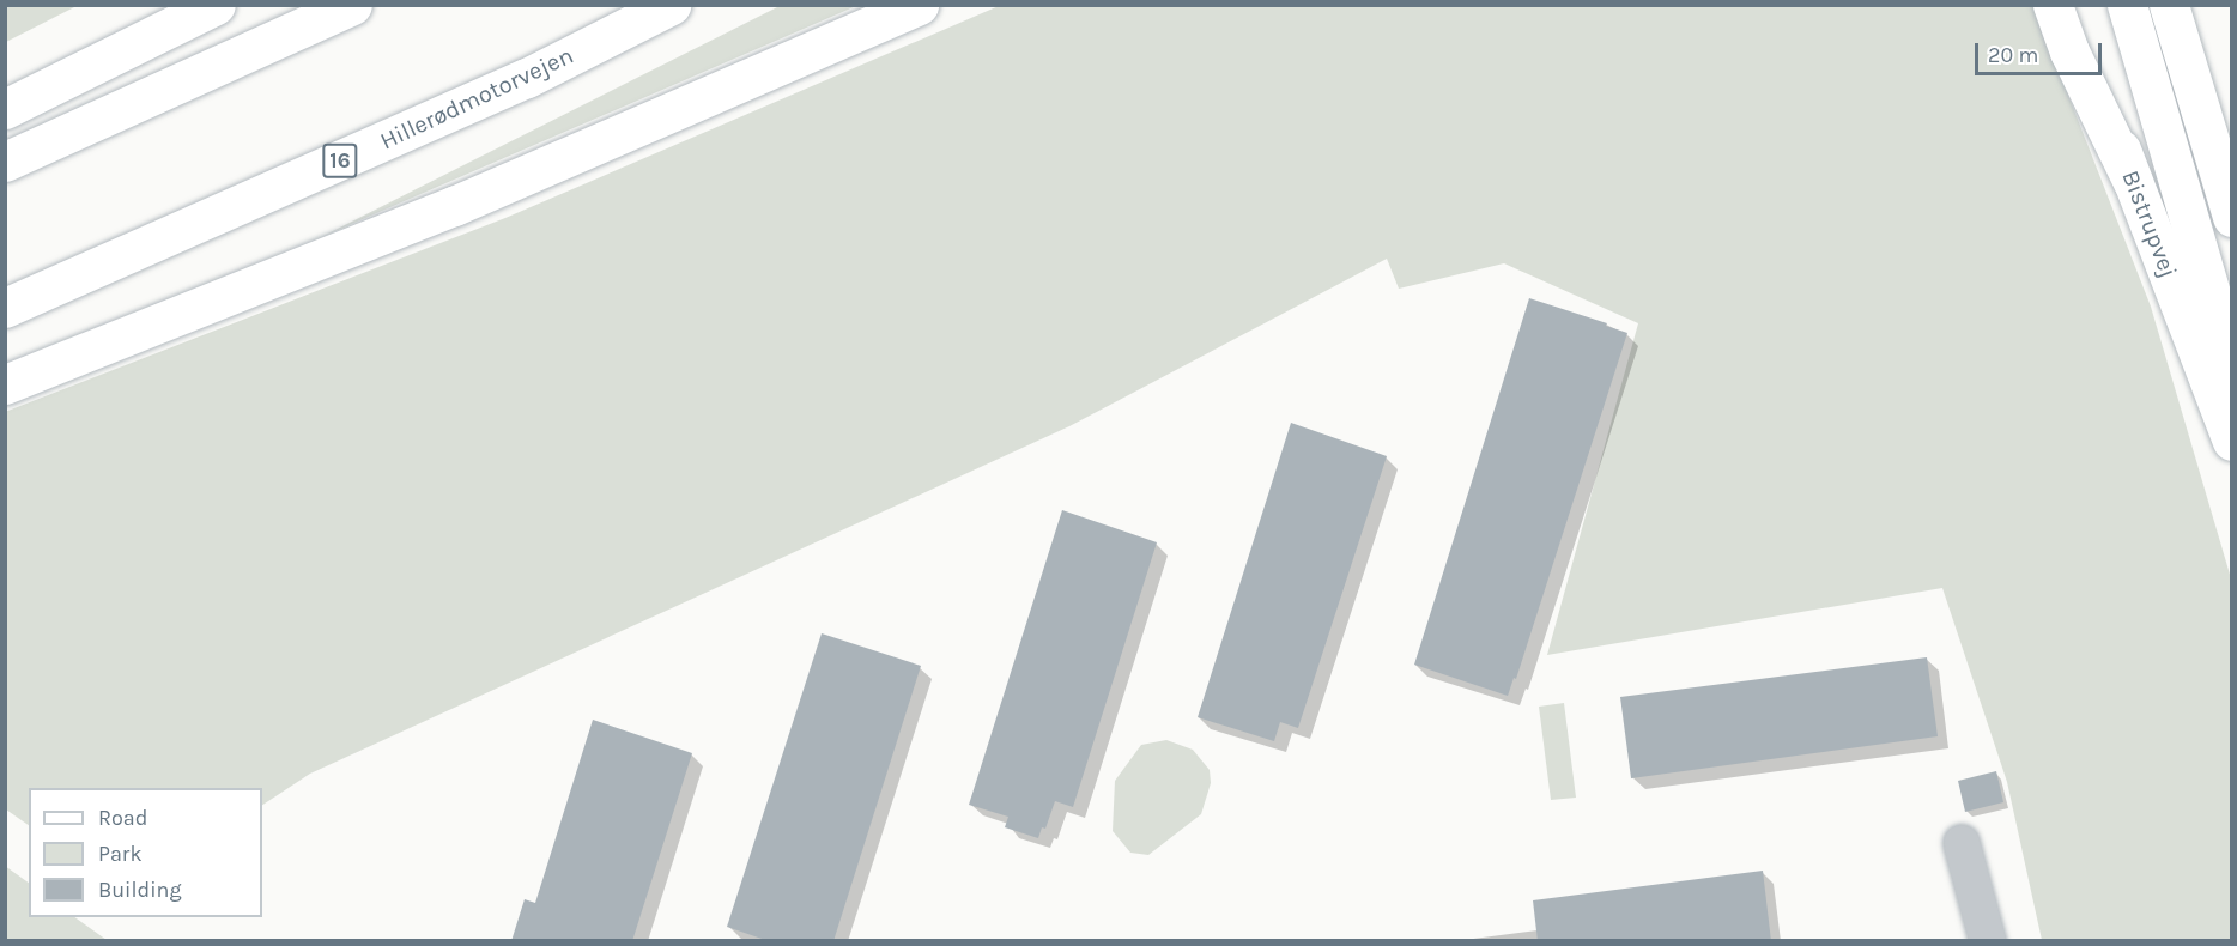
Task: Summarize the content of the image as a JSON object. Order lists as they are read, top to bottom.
{
  "streets": {
    "main road": ["Hillerødmotorvejen", "16", "Bistrupvej"]
  },
  "legend": ["Road", "Park", "Building"],
  "scale_bar": "20 m"
}
